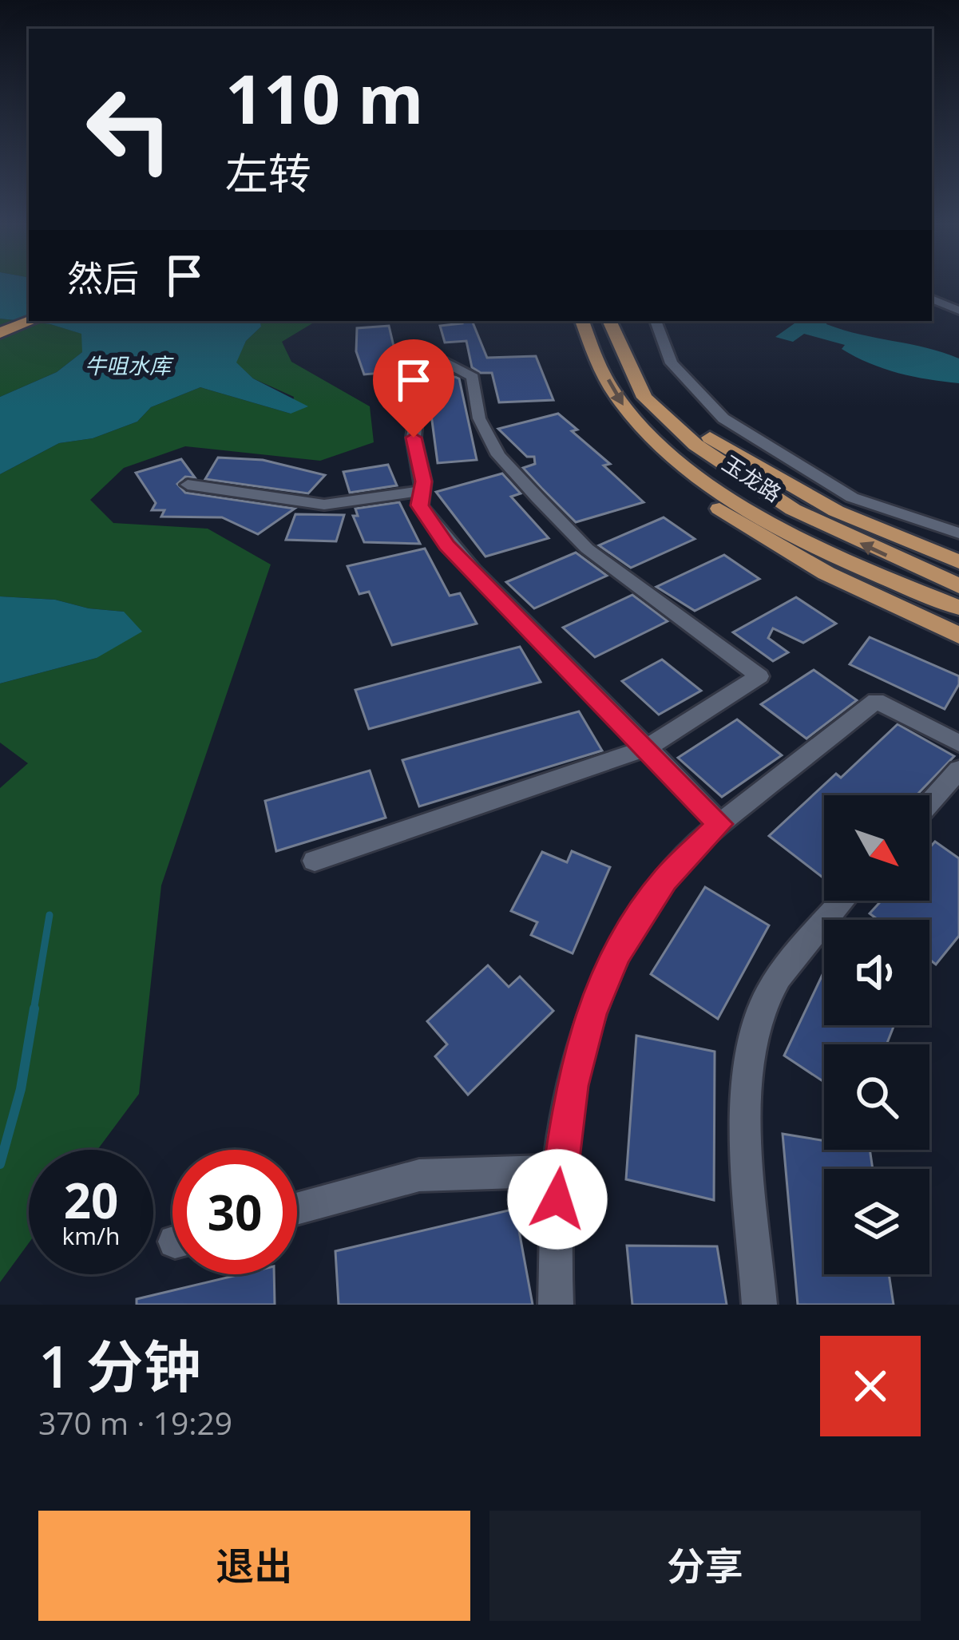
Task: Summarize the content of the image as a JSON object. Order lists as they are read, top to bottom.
{
  "streets": {
    "main road": ["玉龙路"]
  },
  "water": ["牛咀水库"],
  "north": "bottom right",
  "page": {
    "turn": ["110 m", "左转"],
    "then": "然后",
    "speed": "20 km/h",
    "limit": "30",
    "heading": ["1 分钟", "370 m · 19:29"],
    "buttons": ["退出", "分享"]
  }
}
